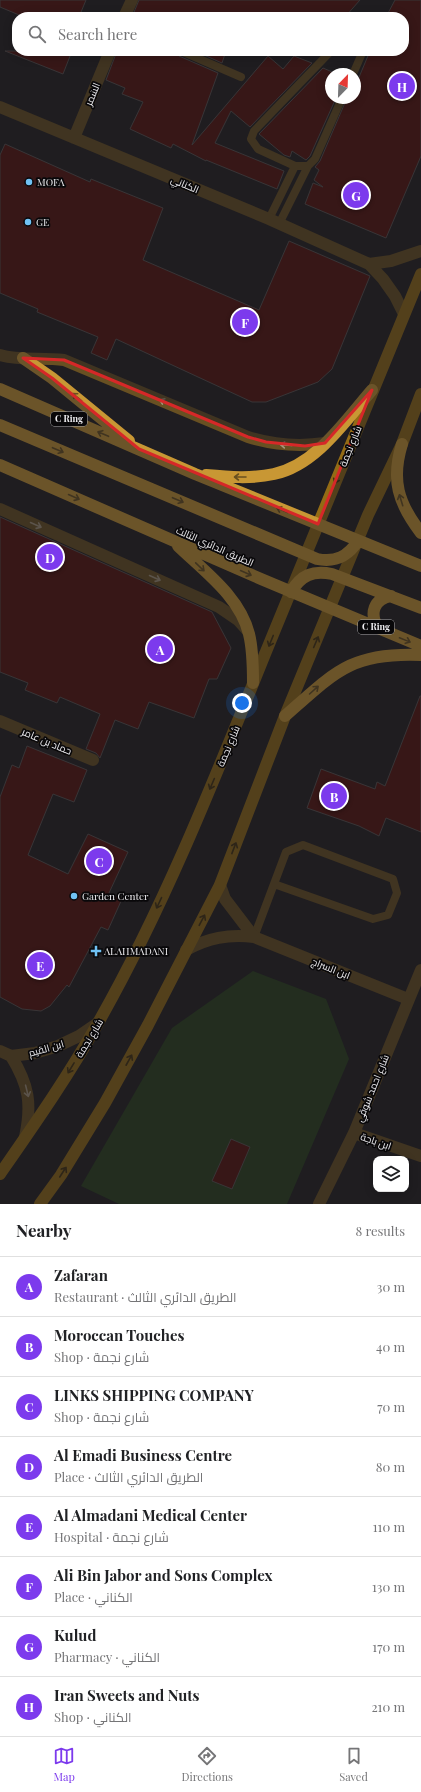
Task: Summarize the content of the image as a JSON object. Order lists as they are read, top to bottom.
{
  "streets": {
    "highway": ["C Ring", "الطريق الدائري الثالث"],
    "main road": ["شارع نجمة"],
    "street": [
      "السَمر",
      "الكناني",
      "حماد بن عامر",
      "ابن السراج",
      "ابن القيم",
      "شارع احمد شوقي",
      "ابن باجة"
    ]
  },
  "crossings": [
    ["السَمر", "الكناني"],
    ["الكناني", "شارع نجمة"],
    ["C Ring", "شارع نجمة"],
    ["شارع نجمة", "الطريق الدائري الثالث"],
    ["شارع نجمة", "ابن القيم"],
    ["ابن السراج", "شارع احمد شوقي"],
    ["شارع احمد شوقي", "ابن باجة"]
  ],
  "one_way": ["ابن القيم"],
  "places": {
    "other": ["MOFA", "GE", "Garden Center"],
    "health": ["ALAHMADANI"]
  },
  "north": "top right",
  "page": {
    "search": "Search here",
    "pins": [
      "H",
      "G",
      "F",
      "D",
      "A",
      "B",
      "C",
      "E"
    ],
    "heading": ["Nearby", "8 results"],
    "list": [
      {
        "mark": "A",
        "name": "Zafaran",
        "note": "Restaurant · الطريق الدائري الثالث",
        "value": "30 m"
      },
      {
        "mark": "B",
        "name": "Moroccan Touches",
        "note": "Shop · شارع نجمة",
        "value": "40 m"
      },
      {
        "mark": "C",
        "name": "LINKS SHIPPING COMPANY",
        "note": "Shop · شارع نجمة",
        "value": "70 m"
      },
      {
        "mark": "D",
        "name": "Al Emadi Business Centre",
        "note": "Place · الطريق الدائري الثالث",
        "value": "80 m"
      },
      {
        "mark": "E",
        "name": "Al Almadani Medical Center",
        "note": "Hospital · شارع نجمة",
        "value": "110 m"
      },
      {
        "mark": "F",
        "name": "Ali Bin Jabor and Sons Complex",
        "note": "Place · الكناني",
        "value": "130 m"
      },
      {
        "mark": "G",
        "name": "Kulud",
        "note": "Pharmacy · الكناني",
        "value": "170 m"
      },
      {
        "mark": "H",
        "name": "Iran Sweets and Nuts",
        "note": "Shop · الكناني",
        "value": "210 m"
      }
    ],
    "nav": ["Map", "Directions", "Saved"]
  }
}
